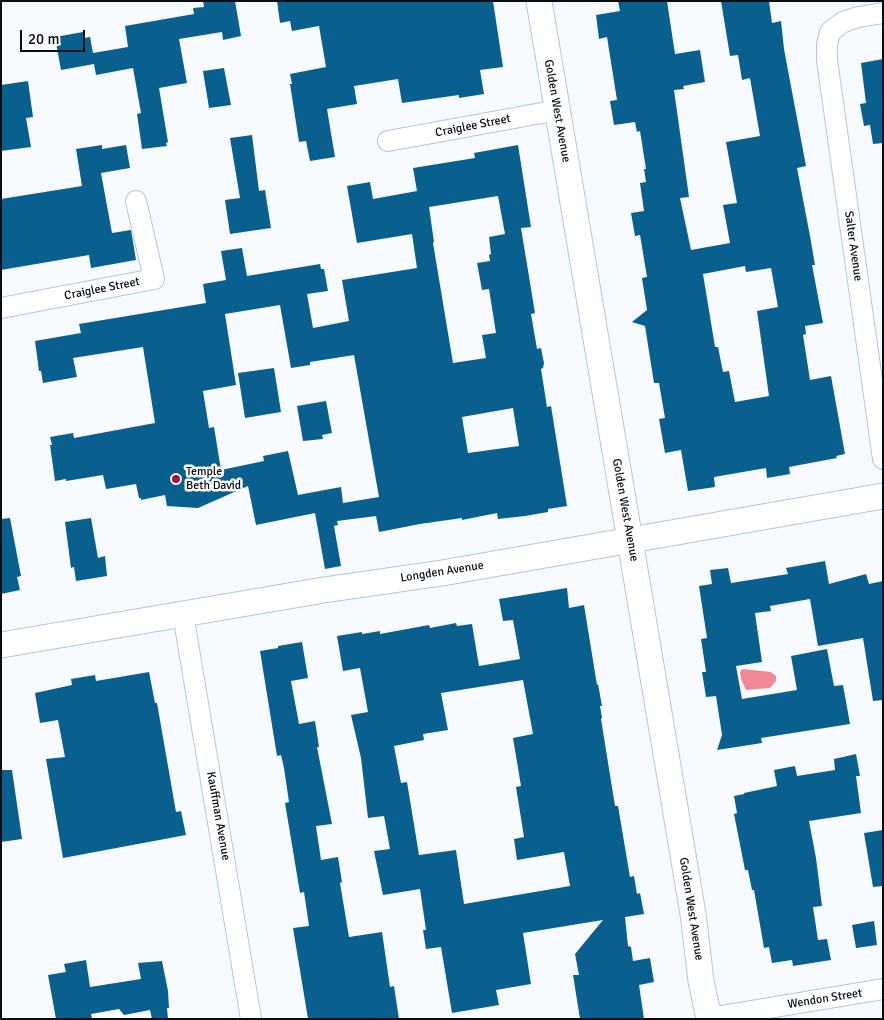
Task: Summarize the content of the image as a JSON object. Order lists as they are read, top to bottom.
{
  "streets": {
    "street": [
      "Golden West Avenue",
      "Craiglee Street",
      "Salter Avenue",
      "Longden Avenue",
      "Kauffman Avenue",
      "Wendon Street"
    ]
  },
  "crossings": [
    ["Golden West Avenue", "Craiglee Street"],
    ["Golden West Avenue", "Longden Avenue"],
    ["Golden West Avenue", "Wendon Street"],
    ["Longden Avenue", "Kauffman Avenue"]
  ],
  "places": ["Temple Beth David"],
  "scale_bar": "20 m"
}
